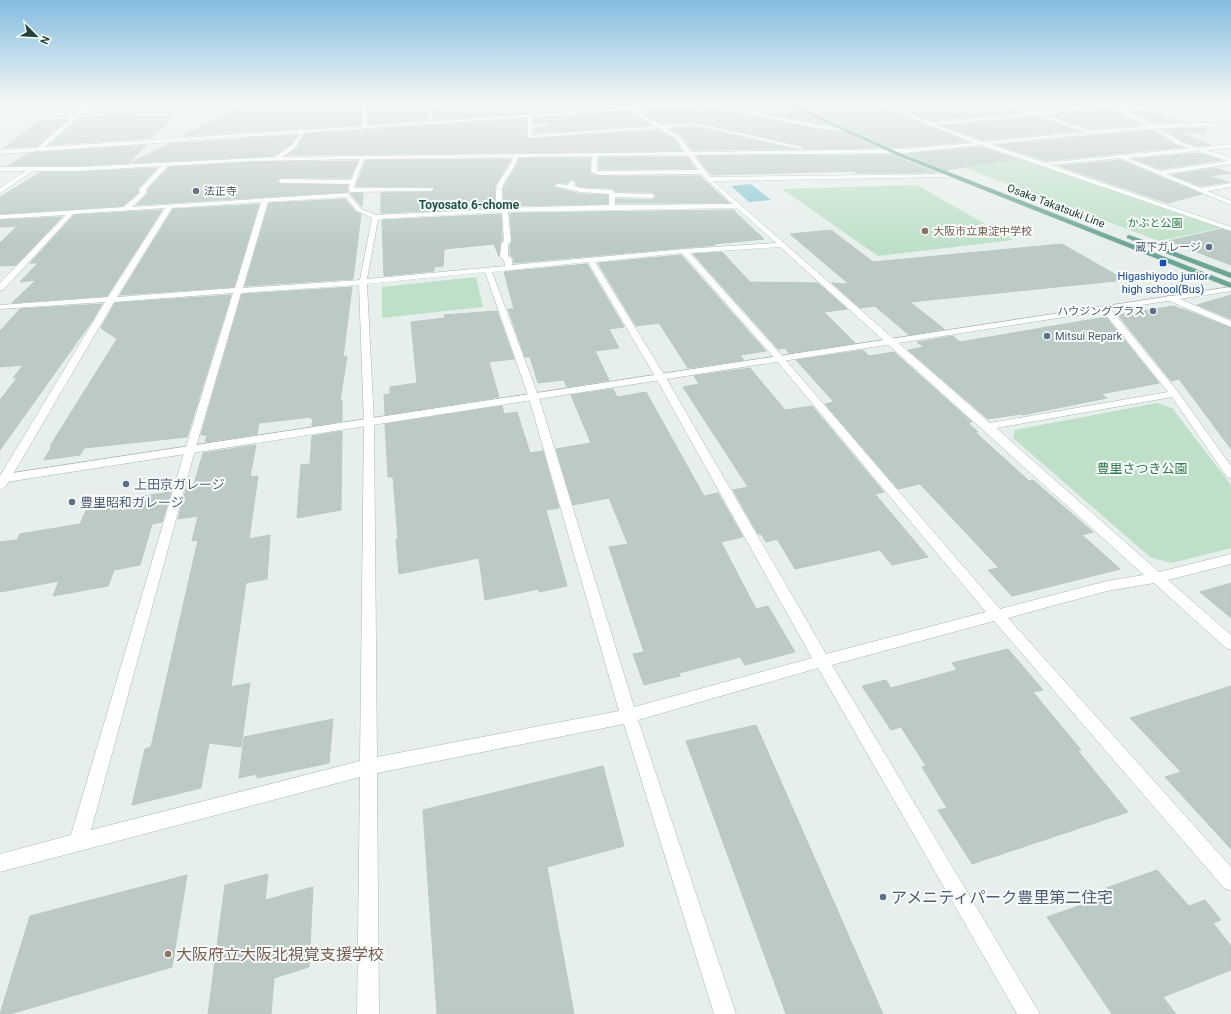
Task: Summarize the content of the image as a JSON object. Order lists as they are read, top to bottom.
{
  "streets": {
    "main road": ["Osaka Takatsuki Line"]
  },
  "districts": ["Toyosato 6-chome"],
  "parks": ["かぶと公園", "豊里さつき公園"],
  "places": {
    "other": [
      "法正寺",
      "大阪市立東淀中学校",
      "蔵下ガレージ",
      "ハウジングプラス",
      "Mitsui Repark",
      "上田京ガレージ",
      "豊里昭和ガレージ",
      "アメニティパーク豊里第二住宅",
      "大阪府立大阪北視覚支援学校"
    ],
    "transit": ["Higashiyodo junior high school(Bus)"]
  },
  "north": "bottom right"
}
